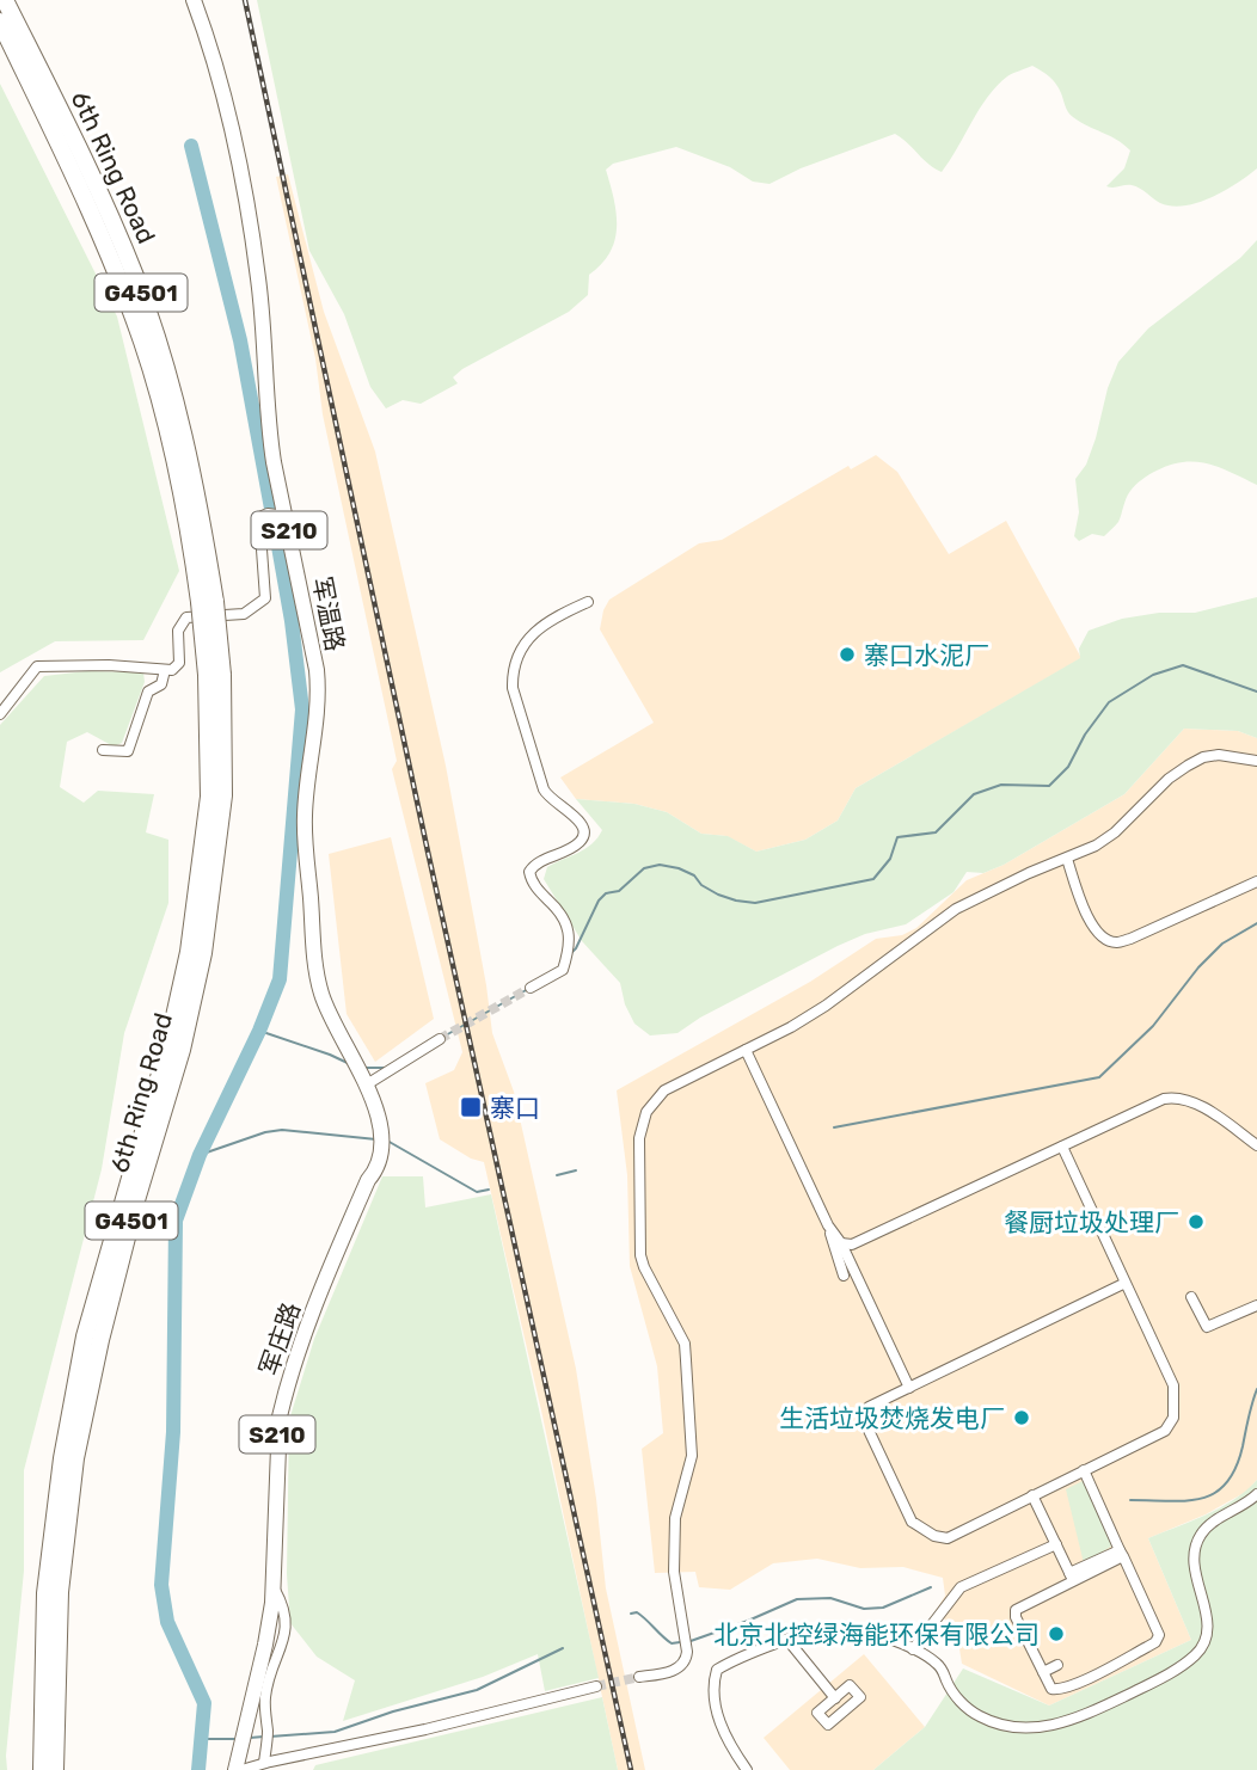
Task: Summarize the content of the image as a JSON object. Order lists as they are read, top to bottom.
{
  "streets": {
    "highway": ["6th Ring Road", "G4501"],
    "main road": ["S210", "军温路", "军庄路"]
  },
  "crossings": [
    ["6th Ring Road", "G4501"],
    ["军温路", "军庄路"]
  ],
  "places": {
    "other": [
      "寨口水泥厂",
      "餐厨垃圾处理厂",
      "生活垃圾焚烧发电厂",
      "北京北控绿海能环保有限公司"
    ],
    "transit": ["寨口"]
  }
}
